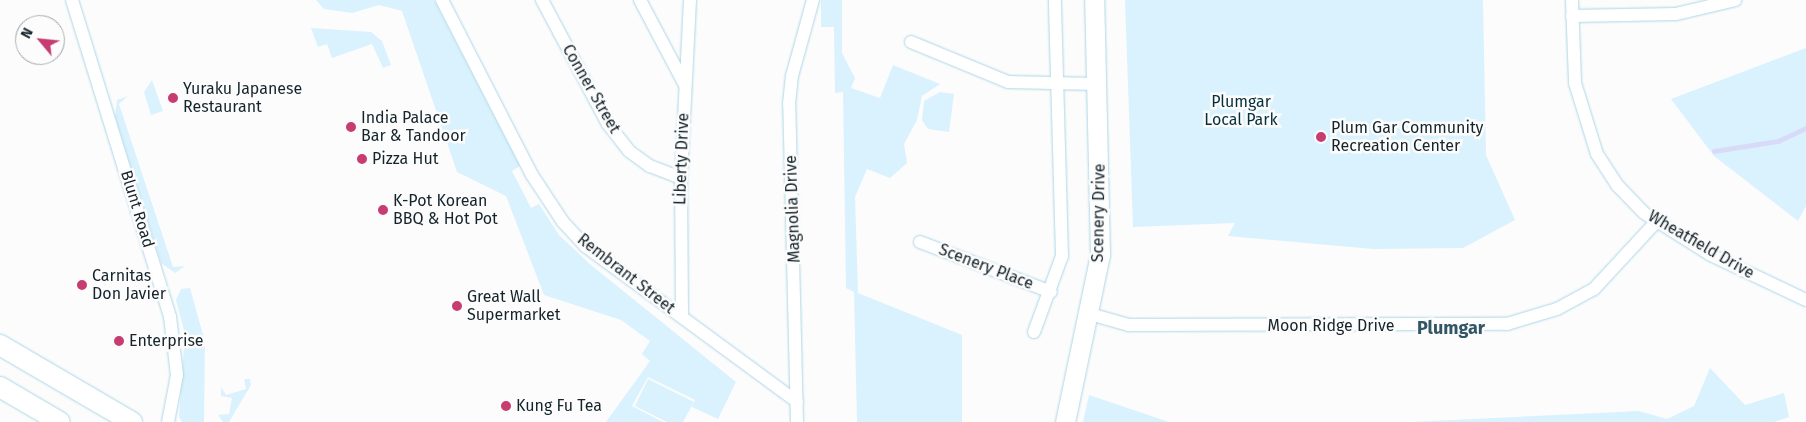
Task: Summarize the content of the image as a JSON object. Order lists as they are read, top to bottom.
{
  "streets": {
    "street": [
      "Conner Street",
      "Liberty Drive",
      "Blunt Road",
      "Magnolia Drive",
      "Scenery Drive",
      "Wheatfield Drive",
      "Scenery Place",
      "Rembrant Street",
      "Moon Ridge Drive"
    ]
  },
  "crossings": [
    ["Conner Street", "Liberty Drive"],
    ["Liberty Drive", "Rembrant Street"],
    ["Magnolia Drive", "Rembrant Street"],
    ["Scenery Drive", "Moon Ridge Drive"],
    ["Wheatfield Drive", "Moon Ridge Drive"]
  ],
  "districts": ["Plumgar"],
  "parks": ["Plumgar Local Park"],
  "places": [
    "Yuraku Japanese Restaurant",
    "India Palace Bar & Tandoor",
    "Plum Gar Community Recreation Center",
    "Pizza Hut",
    "K-Pot Korean BBQ & Hot Pot",
    "Carnitas Don Javier",
    "Great Wall Supermarket",
    "Enterprise",
    "Kung Fu Tea"
  ],
  "north": "top left"
}
